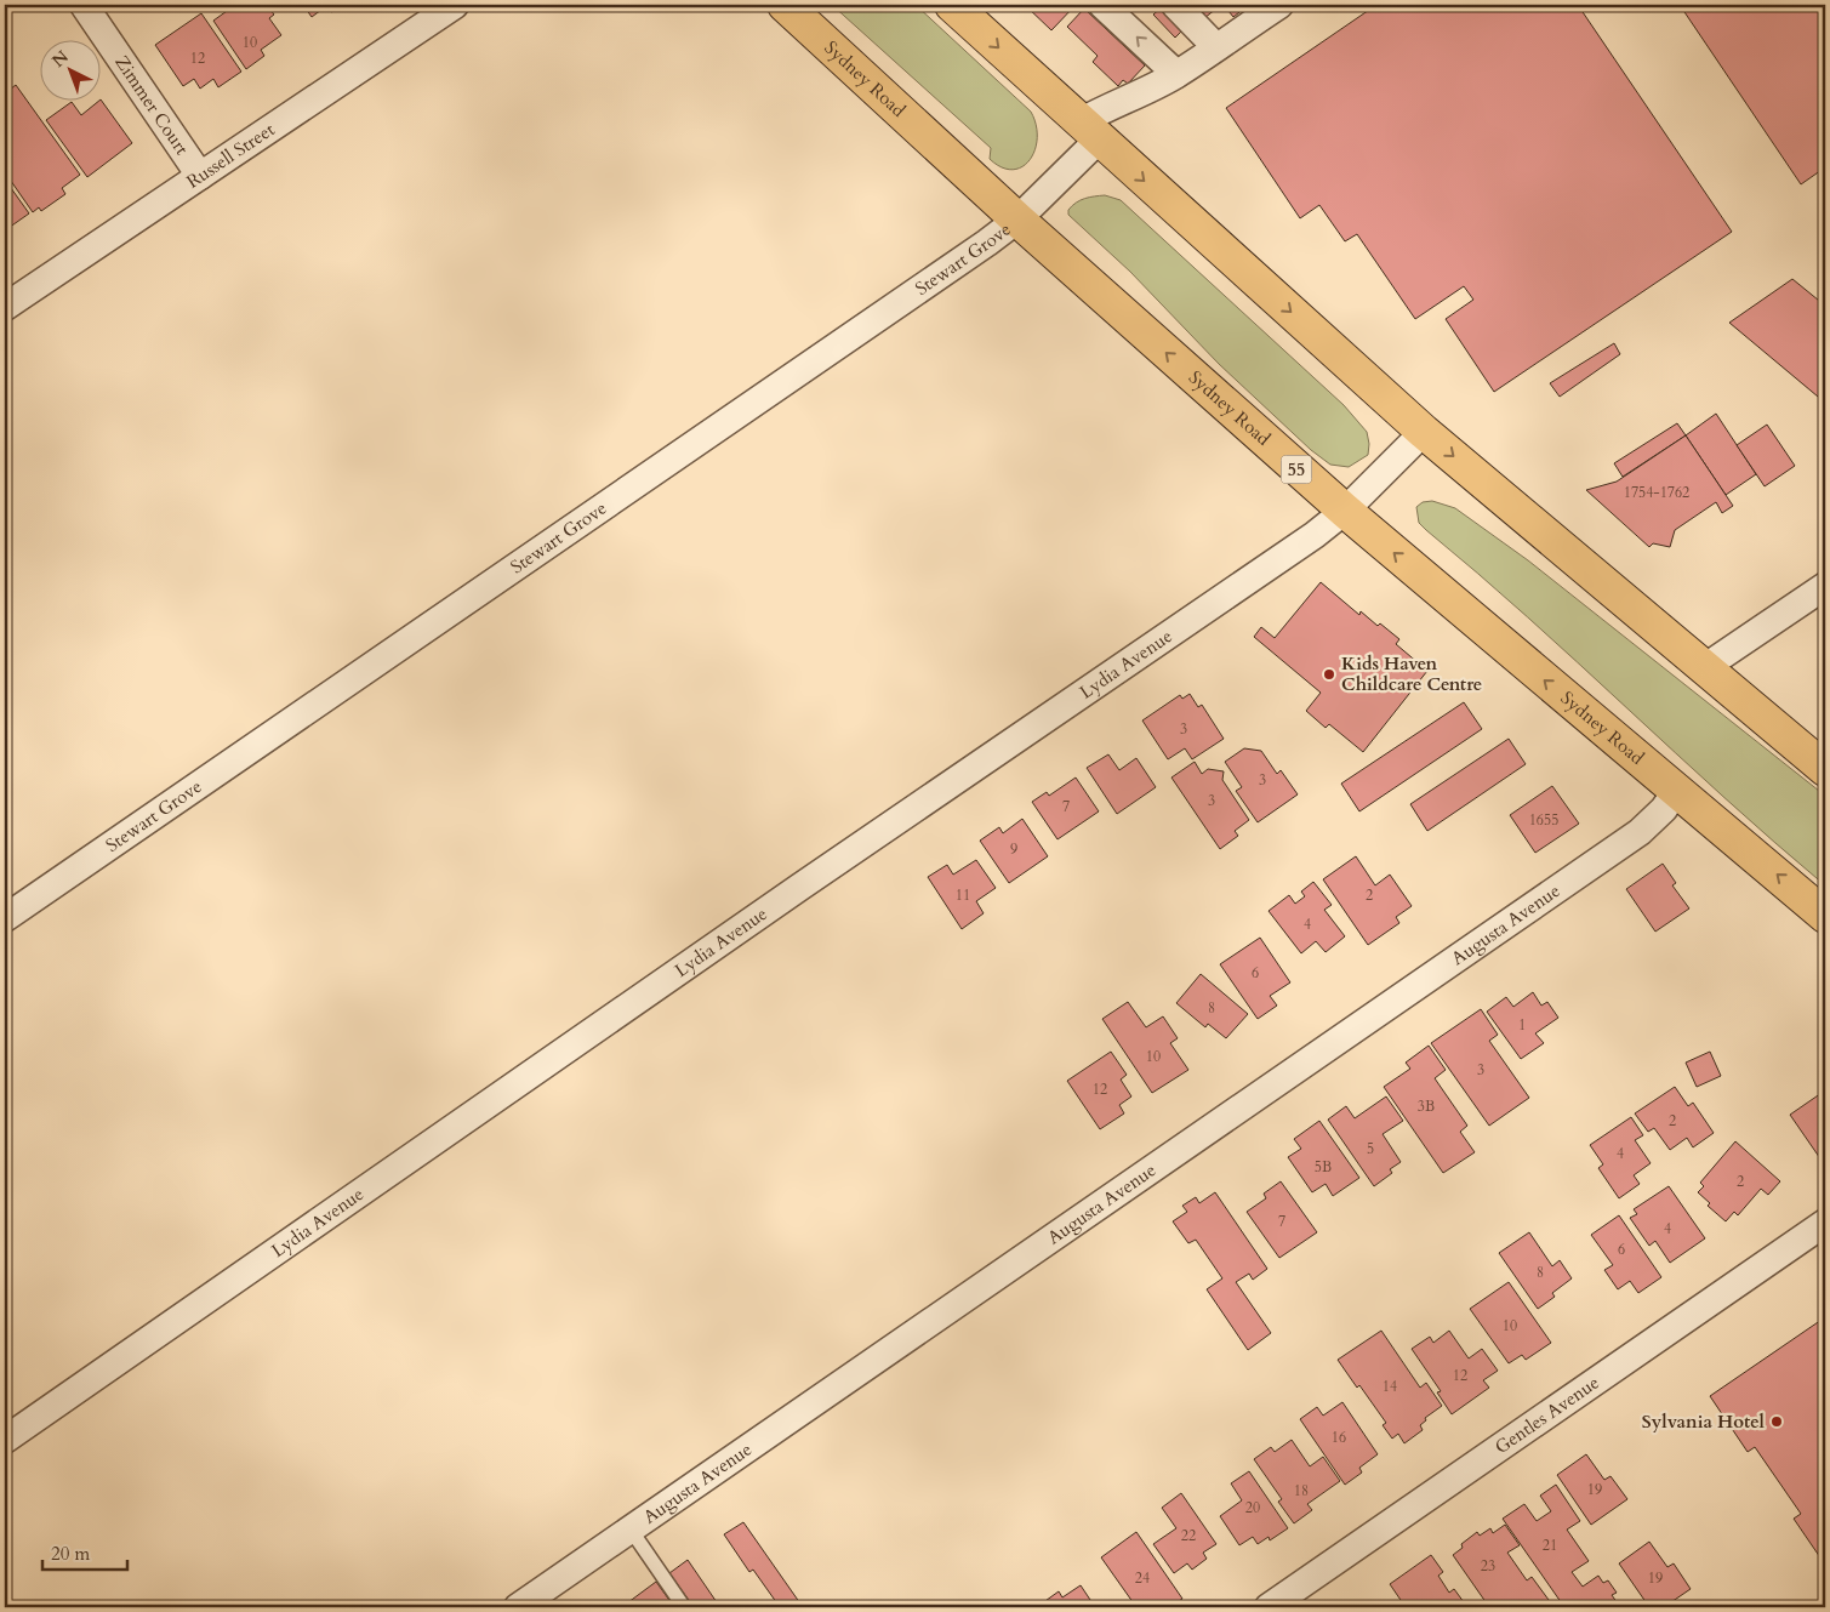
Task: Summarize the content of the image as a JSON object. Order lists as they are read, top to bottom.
{
  "streets": {
    "highway": ["Sydney Road", "55"],
    "street": [
      "Zimmer Court",
      "Russell Street",
      "Stewart Grove",
      "Lydia Avenue",
      "Augusta Avenue",
      "Gentles Avenue"
    ]
  },
  "crossings": [
    ["Sydney Road", "Stewart Grove"],
    ["Sydney Road", "Lydia Avenue"],
    ["Sydney Road", "Augusta Avenue"],
    ["Zimmer Court", "Russell Street"]
  ],
  "places": ["Kids Haven Childcare Centre", "Sylvania Hotel"],
  "house_numbers": [
    "10",
    "12",
    "1754-1762",
    "3",
    "3",
    "3",
    "7",
    "1655",
    "9",
    "11",
    "2",
    "4",
    "6",
    "8",
    "1",
    "10",
    "3",
    "12",
    "3B",
    "2",
    "5",
    "4",
    "5B",
    "2",
    "7",
    "4",
    "6",
    "8",
    "10",
    "12",
    "14",
    "16",
    "19",
    "18",
    "20",
    "22",
    "21",
    "23",
    "24",
    "19"
  ],
  "scale_bar": "20 m",
  "north": "top left"
}
